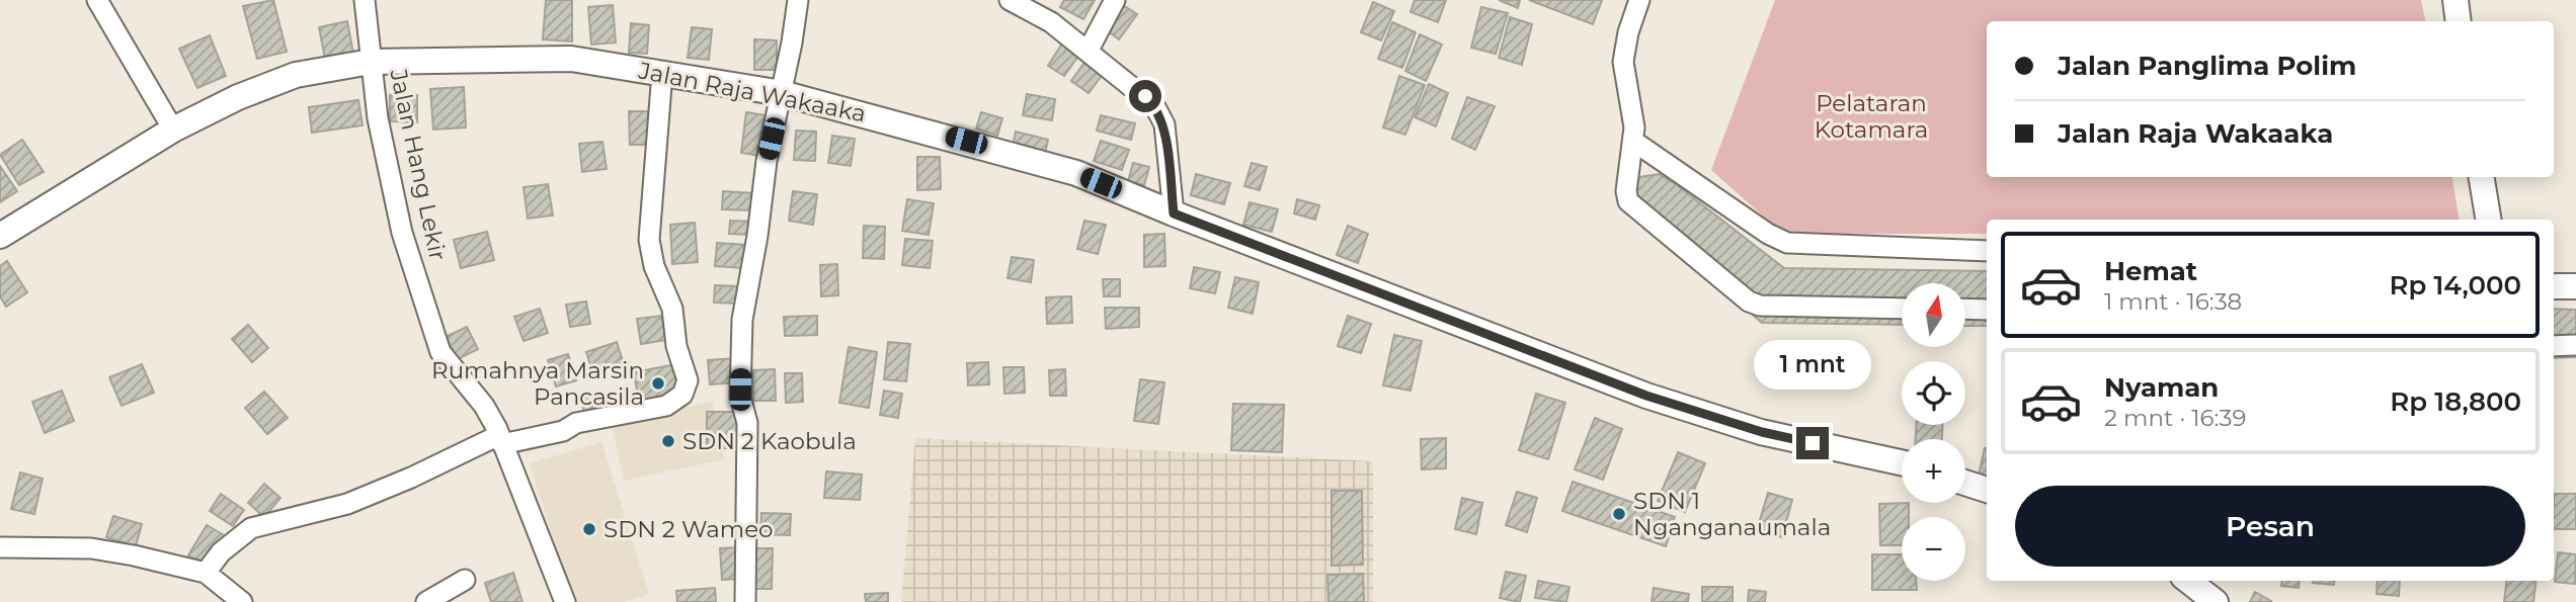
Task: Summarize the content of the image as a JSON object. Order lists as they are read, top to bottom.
{
  "streets": {
    "street": ["Jalan Raja Wakaaka", "Jalan Hang Lekir"]
  },
  "crossings": [
    ["Jalan Raja Wakaaka", "Jalan Hang Lekir"]
  ],
  "parks": ["Pelataran Kotamara"],
  "places": [
    "Rumahnya Marsin Pancasila",
    "SDN 2 Kaobula",
    "SDN 1 Nganganaumala",
    "SDN 2 Wameo"
  ],
  "north": "top",
  "page": {
    "banner": ["Jalan Panglima Polim", "Jalan Raja Wakaaka"],
    "list": [
      {
        "name": "Hemat",
        "note": "1 mnt · 16:38",
        "value": "Rp 14,000"
      },
      {
        "name": "Nyaman",
        "note": "2 mnt · 16:39",
        "value": "Rp 18,800"
      }
    ],
    "map_buttons": ["+", "−"],
    "bubble": "1 mnt",
    "buttons": "Pesan"
  }
}
